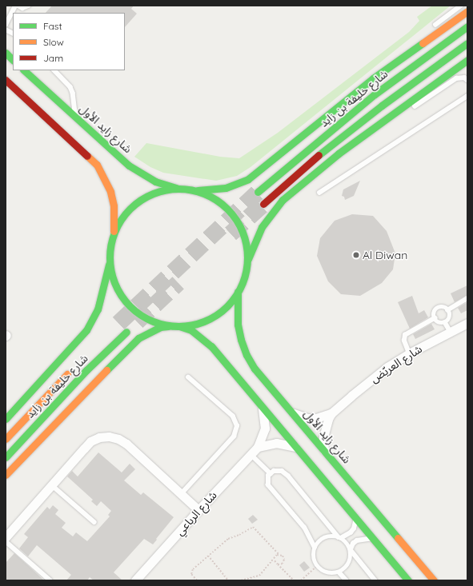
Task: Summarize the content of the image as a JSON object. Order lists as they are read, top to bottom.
{
  "streets": {
    "main road": ["شارع خليفة بن زايد", "شارع زايد الأول"],
    "street": ["شارع العريّض", "شارع الرباعي"]
  },
  "crossings": [
    ["شارع زايد الأول", "شارع العريّض"]
  ],
  "places": ["Al Diwan"],
  "legend": ["Fast", "Slow", "Jam"]
}
